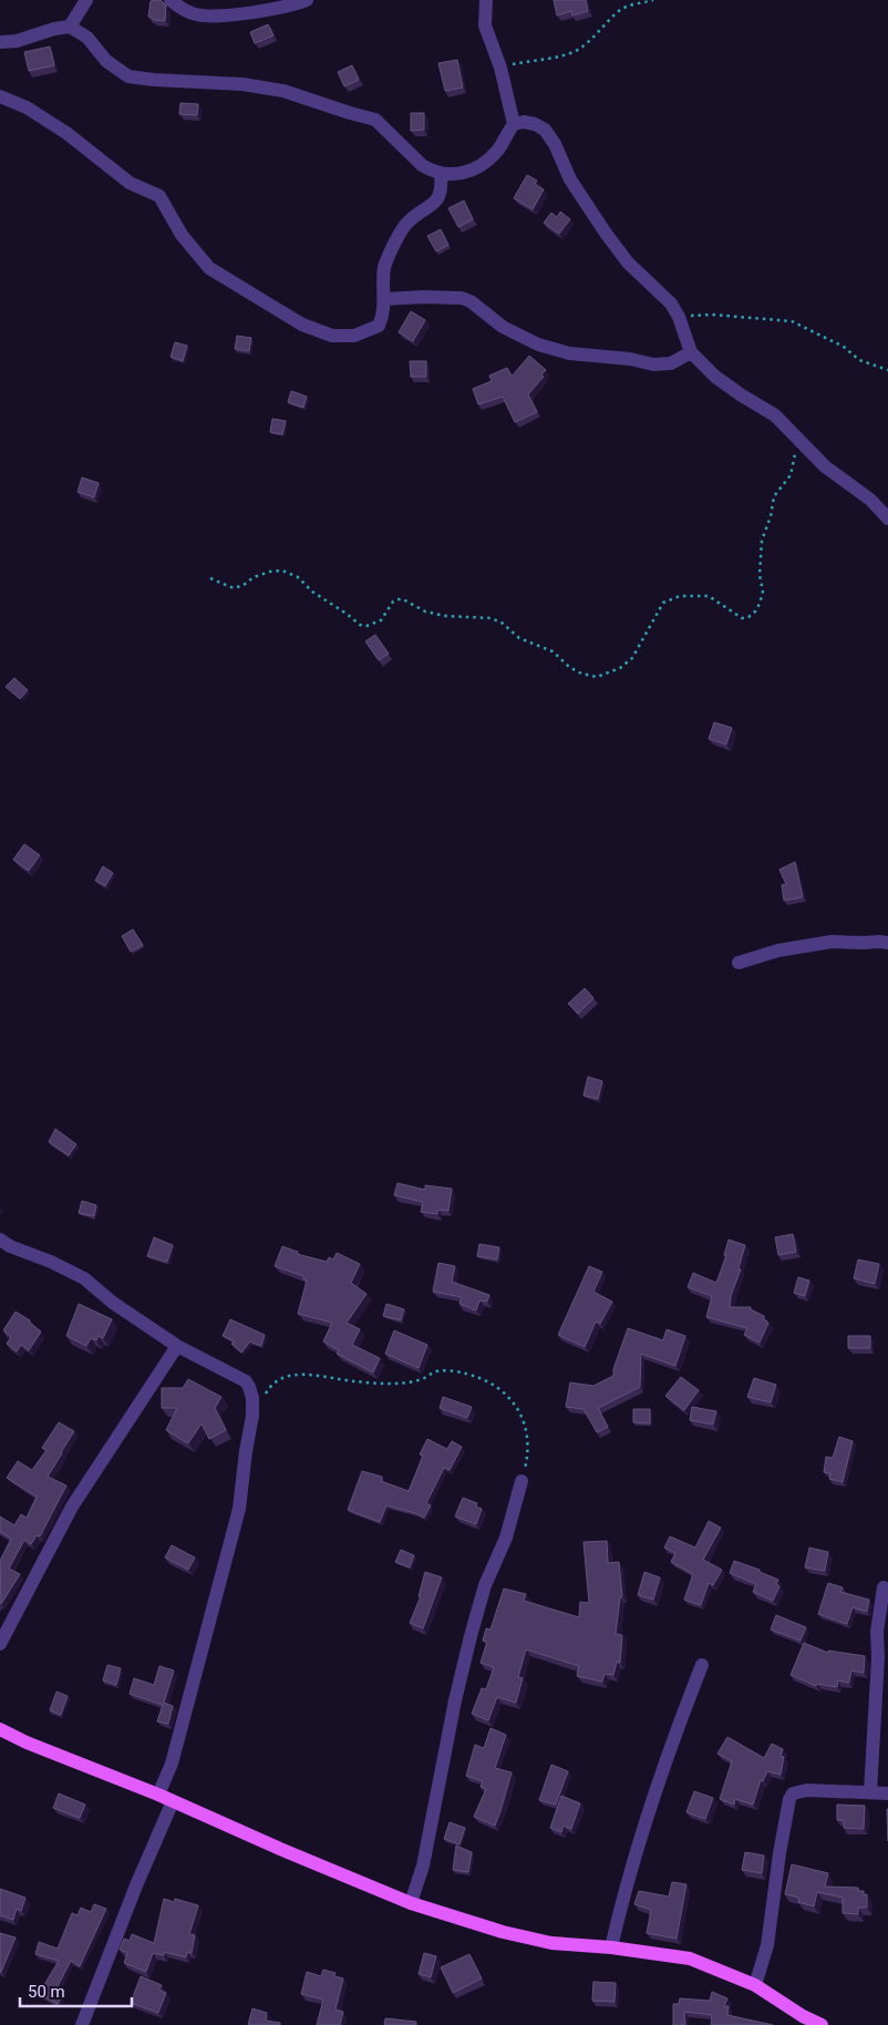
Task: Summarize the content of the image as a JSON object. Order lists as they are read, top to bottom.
{
  "scale_bar": "50 m"
}
